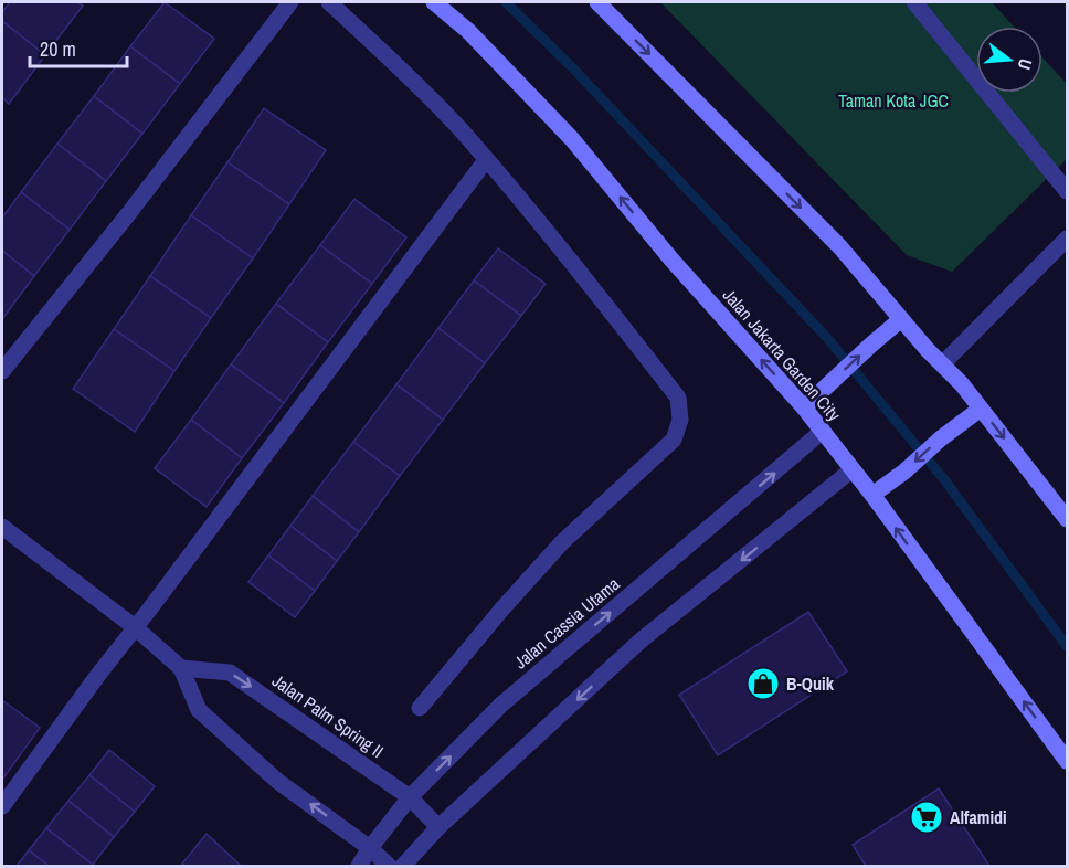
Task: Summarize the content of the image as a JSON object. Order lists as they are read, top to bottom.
{
  "streets": {
    "street": ["Jalan Jakarta Garden City", "Jalan Cassia Utama", "Jalan Palm Spring II"]
  },
  "crossings": [
    ["Jalan Jakarta Garden City", "Jalan Cassia Utama"],
    ["Jalan Cassia Utama", "Jalan Palm Spring II"]
  ],
  "parks": ["Taman Kota JGC"],
  "places": {
    "shop": ["B-Quik"],
    "supermarket": ["Alfamidi"]
  },
  "scale_bar": "20 m",
  "north": "right"
}
